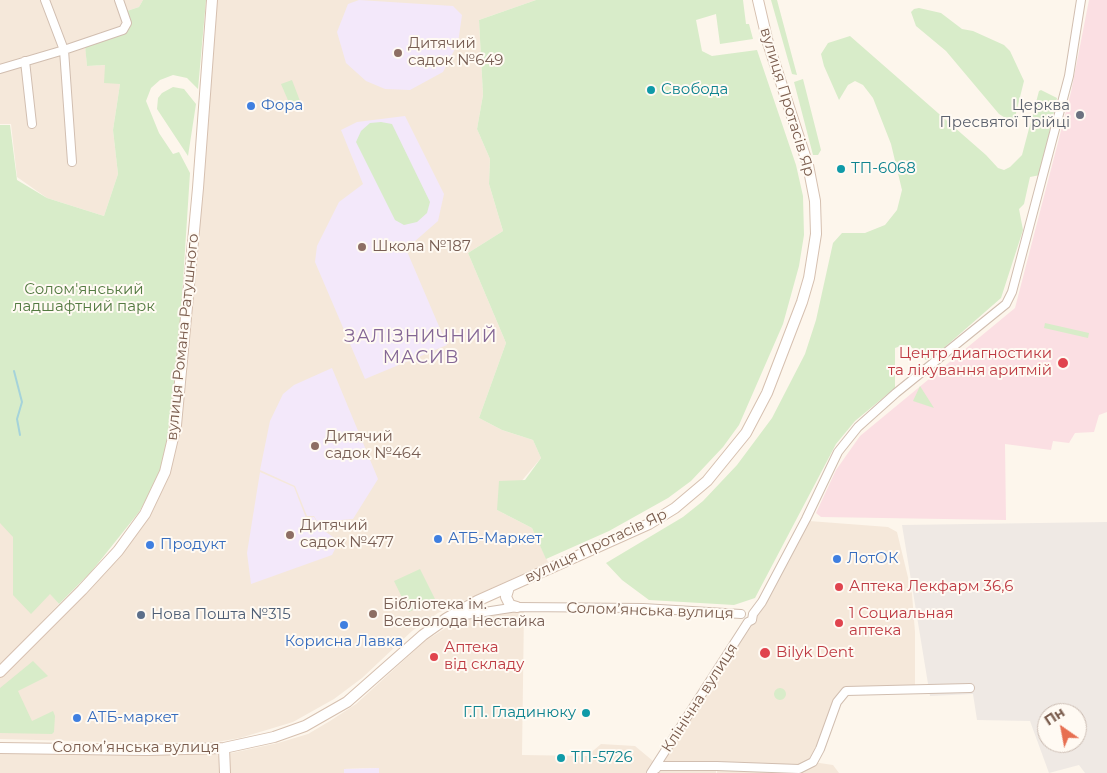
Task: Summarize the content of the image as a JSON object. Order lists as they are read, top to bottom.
{
  "streets": {
    "main road": ["вулиця Протасів Яр", "вулиця Романа Ратушного", "Соломʼянська вулиця"],
    "street": ["Клінічна вулиця"]
  },
  "crossings": [
    ["вулиця Протасів Яр", "Соломʼянська вулиця"],
    ["Соломʼянська вулиця", "Клінічна вулиця"]
  ],
  "districts": ["ЗАЛІЗНИЧНИЙ МАСИВ"],
  "parks": ["Солом'янський ладшафтний парк"],
  "places": [
    "Дитячий садок №649",
    "Свобода",
    "Фора",
    "Церква Пресвятої Трійці",
    "ТП-6068",
    "Школа №187",
    "Центр диагностики та лікування аритмій",
    "Дитячий садок №464",
    "Дитячий садок №477",
    "АТБ-Маркет",
    "Продукт",
    "ЛотОК",
    "Аптека Лекфарм 36,6",
    "Бібліотека ім. Всеволода Нестайка",
    "Нова Пошта №315",
    "1 Социальная аптека",
    "Корисна Лавка",
    "Bilyk Dent",
    "Аптека від складу",
    "Г.П. Гладинюку",
    "АТБ-маркет",
    "ТП-5726"
  ],
  "north": "top left"
}
